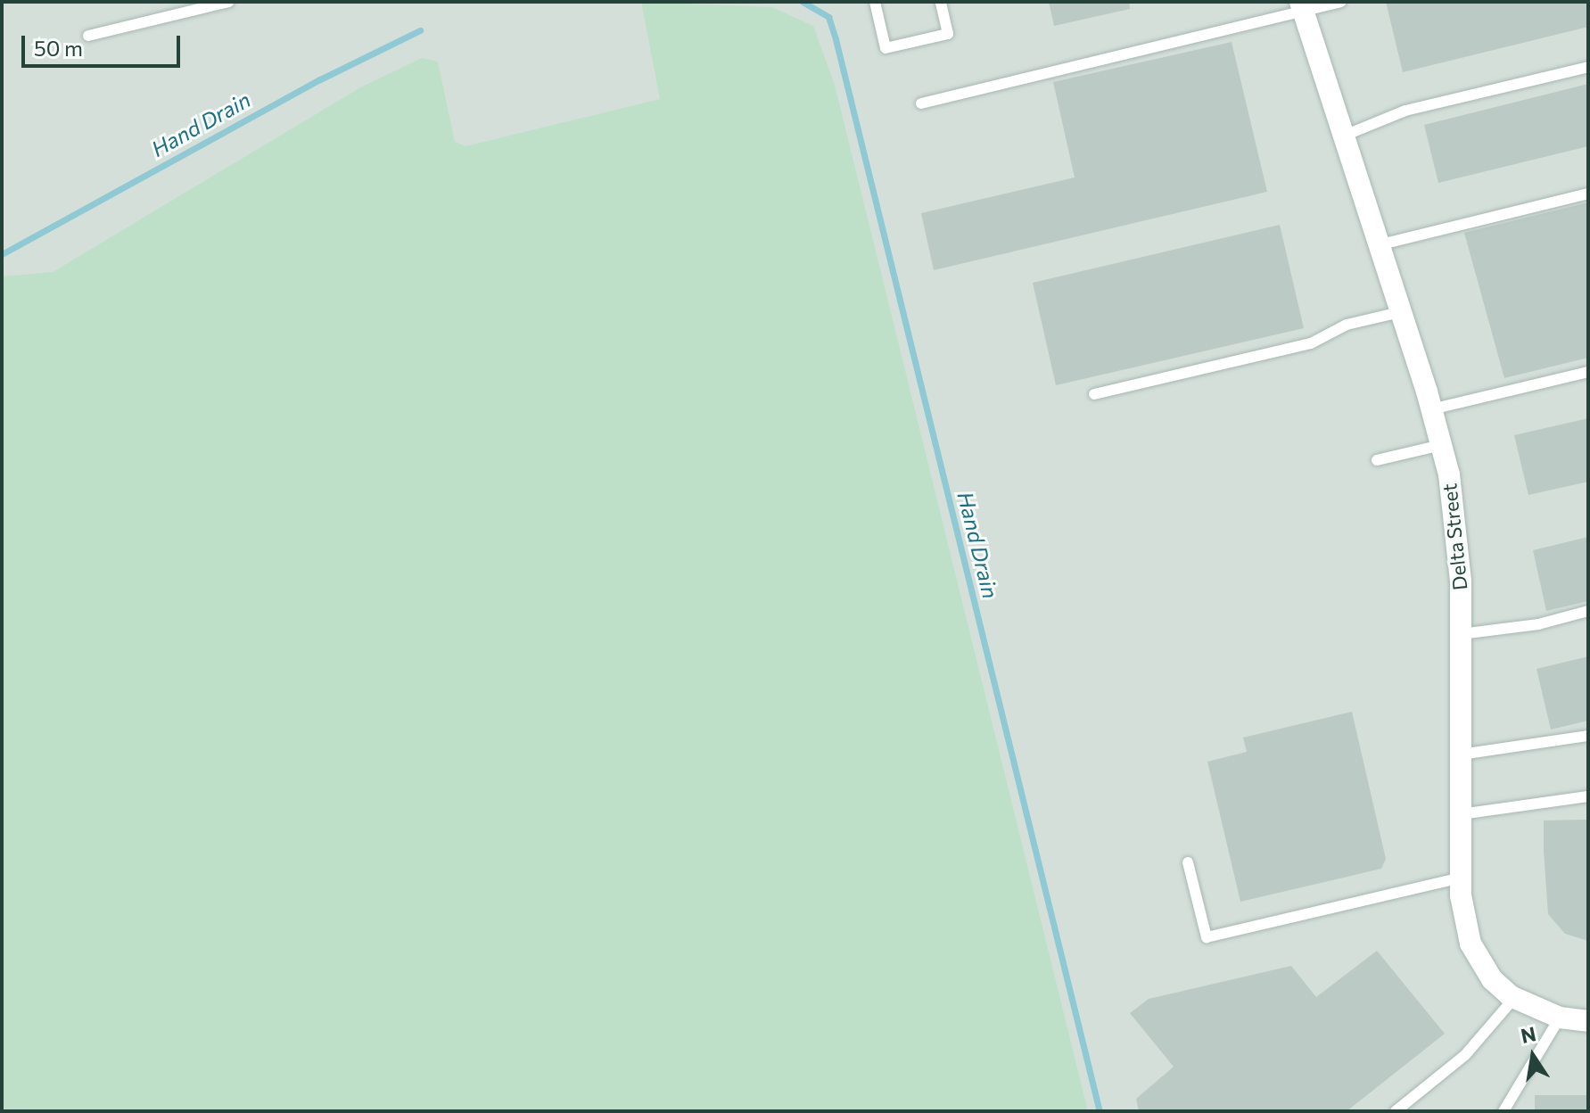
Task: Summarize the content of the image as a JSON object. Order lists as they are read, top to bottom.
{
  "streets": {
    "street": ["Delta Street"]
  },
  "water": ["Hand Drain"],
  "scale_bar": "50 m",
  "north": "top"
}
